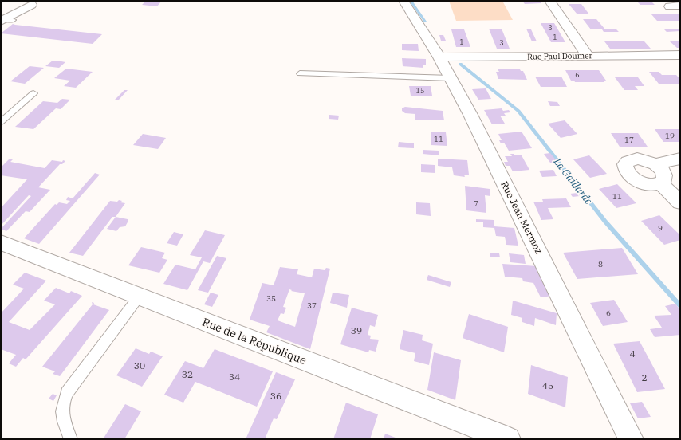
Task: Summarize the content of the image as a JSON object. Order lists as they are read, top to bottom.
{
  "streets": {
    "street": ["Rue Paul Doumer", "Rue Jean Mermoz", "Rue de la République"]
  },
  "crossings": [
    ["Rue Paul Doumer", "Rue Jean Mermoz"]
  ],
  "water": ["La Gaillarde"],
  "house_numbers": [
    "3",
    "1",
    "1",
    "3",
    "6",
    "15",
    "19",
    "11",
    "17",
    "11",
    "7",
    "9",
    "8",
    "35",
    "37",
    "6",
    "39",
    "4",
    "30",
    "32",
    "34",
    "2",
    "45",
    "36"
  ]
}
